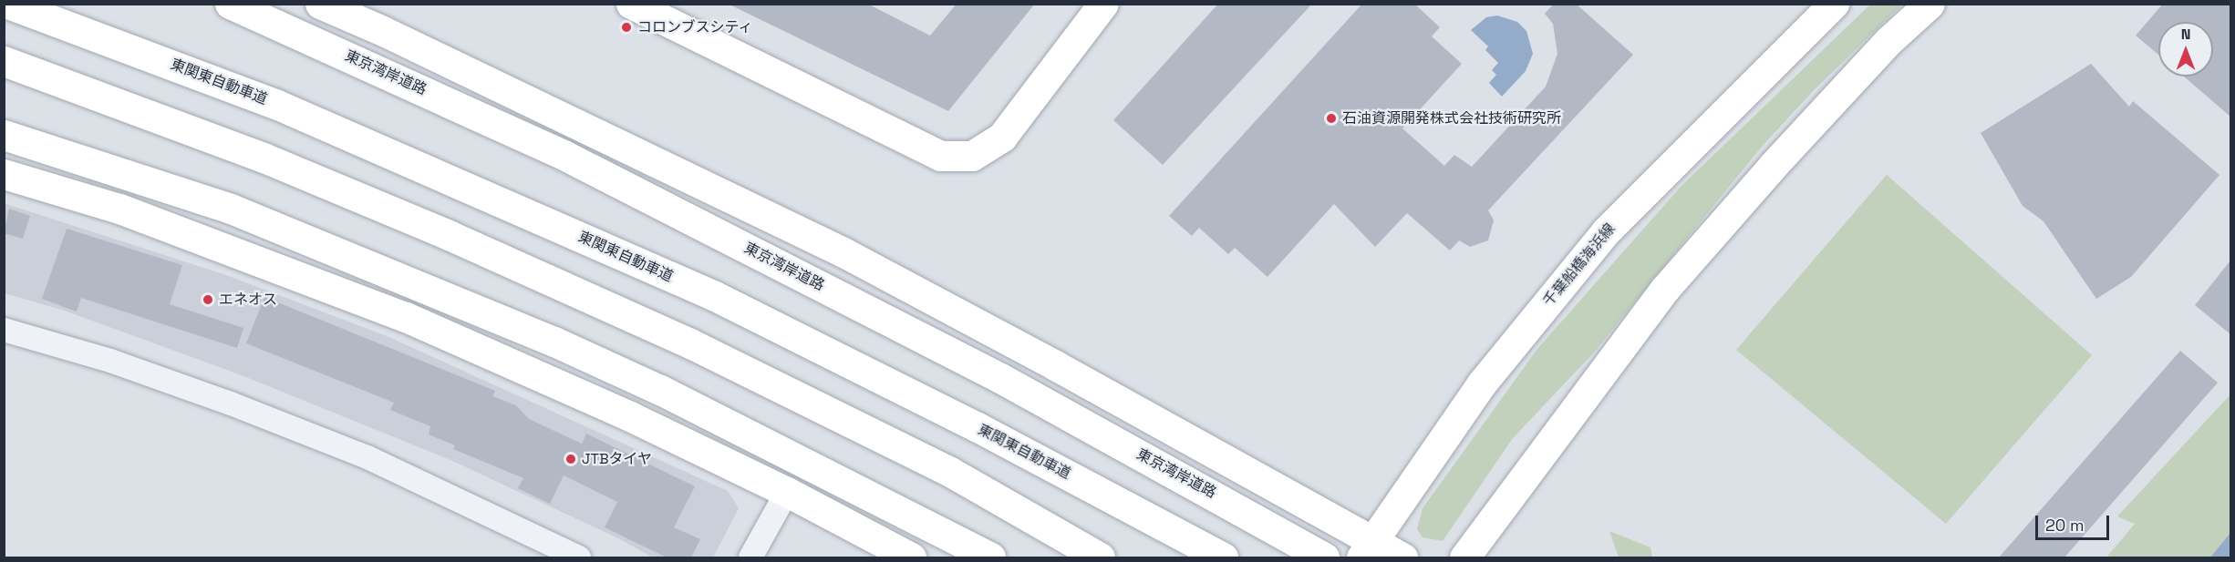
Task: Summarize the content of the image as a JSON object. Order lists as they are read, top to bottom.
{
  "streets": {
    "main road": ["東京湾岸道路", "東関東自動車道", "千葉船橋海浜線"]
  },
  "places": [
    "コロンブスシティ",
    "石油資源開発株式会社技術研究所",
    "エネオス",
    "JTBタイヤ"
  ],
  "scale_bar": "20 m",
  "north": "top"
}
